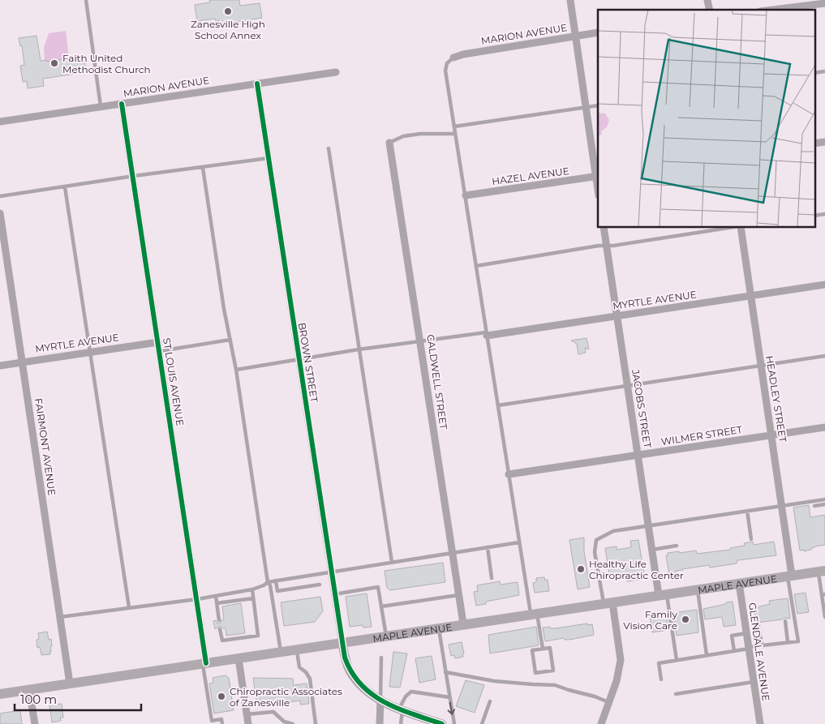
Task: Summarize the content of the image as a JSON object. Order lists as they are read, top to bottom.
{
  "streets": {
    "main road": ["MAPLE AVENUE"],
    "street": [
      "MARION AVENUE",
      "HAZEL AVENUE",
      "MYRTLE AVENUE",
      "BROWN STREET",
      "ST LOUIS AVENUE",
      "CALDWELL STREET",
      "HEADLEY STREET",
      "JACOBS STREET",
      "WILMER STREET",
      "FAIRMONT AVENUE",
      "GLENDALE AVENUE"
    ]
  },
  "crossings": [
    ["MARION AVENUE", "BROWN STREET"],
    ["MARION AVENUE", "ST LOUIS AVENUE"],
    ["MYRTLE AVENUE", "BROWN STREET"],
    ["MYRTLE AVENUE", "ST LOUIS AVENUE"],
    ["MYRTLE AVENUE", "CALDWELL STREET"],
    ["MYRTLE AVENUE", "HEADLEY STREET"],
    ["MYRTLE AVENUE", "JACOBS STREET"],
    ["MYRTLE AVENUE", "FAIRMONT AVENUE"],
    ["BROWN STREET", "MAPLE AVENUE"],
    ["ST LOUIS AVENUE", "MAPLE AVENUE"],
    ["CALDWELL STREET", "MAPLE AVENUE"],
    ["HEADLEY STREET", "WILMER STREET"],
    ["HEADLEY STREET", "MAPLE AVENUE"],
    ["JACOBS STREET", "WILMER STREET"],
    ["JACOBS STREET", "MAPLE AVENUE"],
    ["FAIRMONT AVENUE", "MAPLE AVENUE"],
    ["MAPLE AVENUE", "GLENDALE AVENUE"]
  ],
  "places": [
    "Zanesville High School Annex",
    "Faith United Methodist Church",
    "Healthy Life Chiropractic Center",
    "Family Vision Care",
    "Chiropractic Associates of Zanesville"
  ],
  "scale_bar": "100 m"
}
